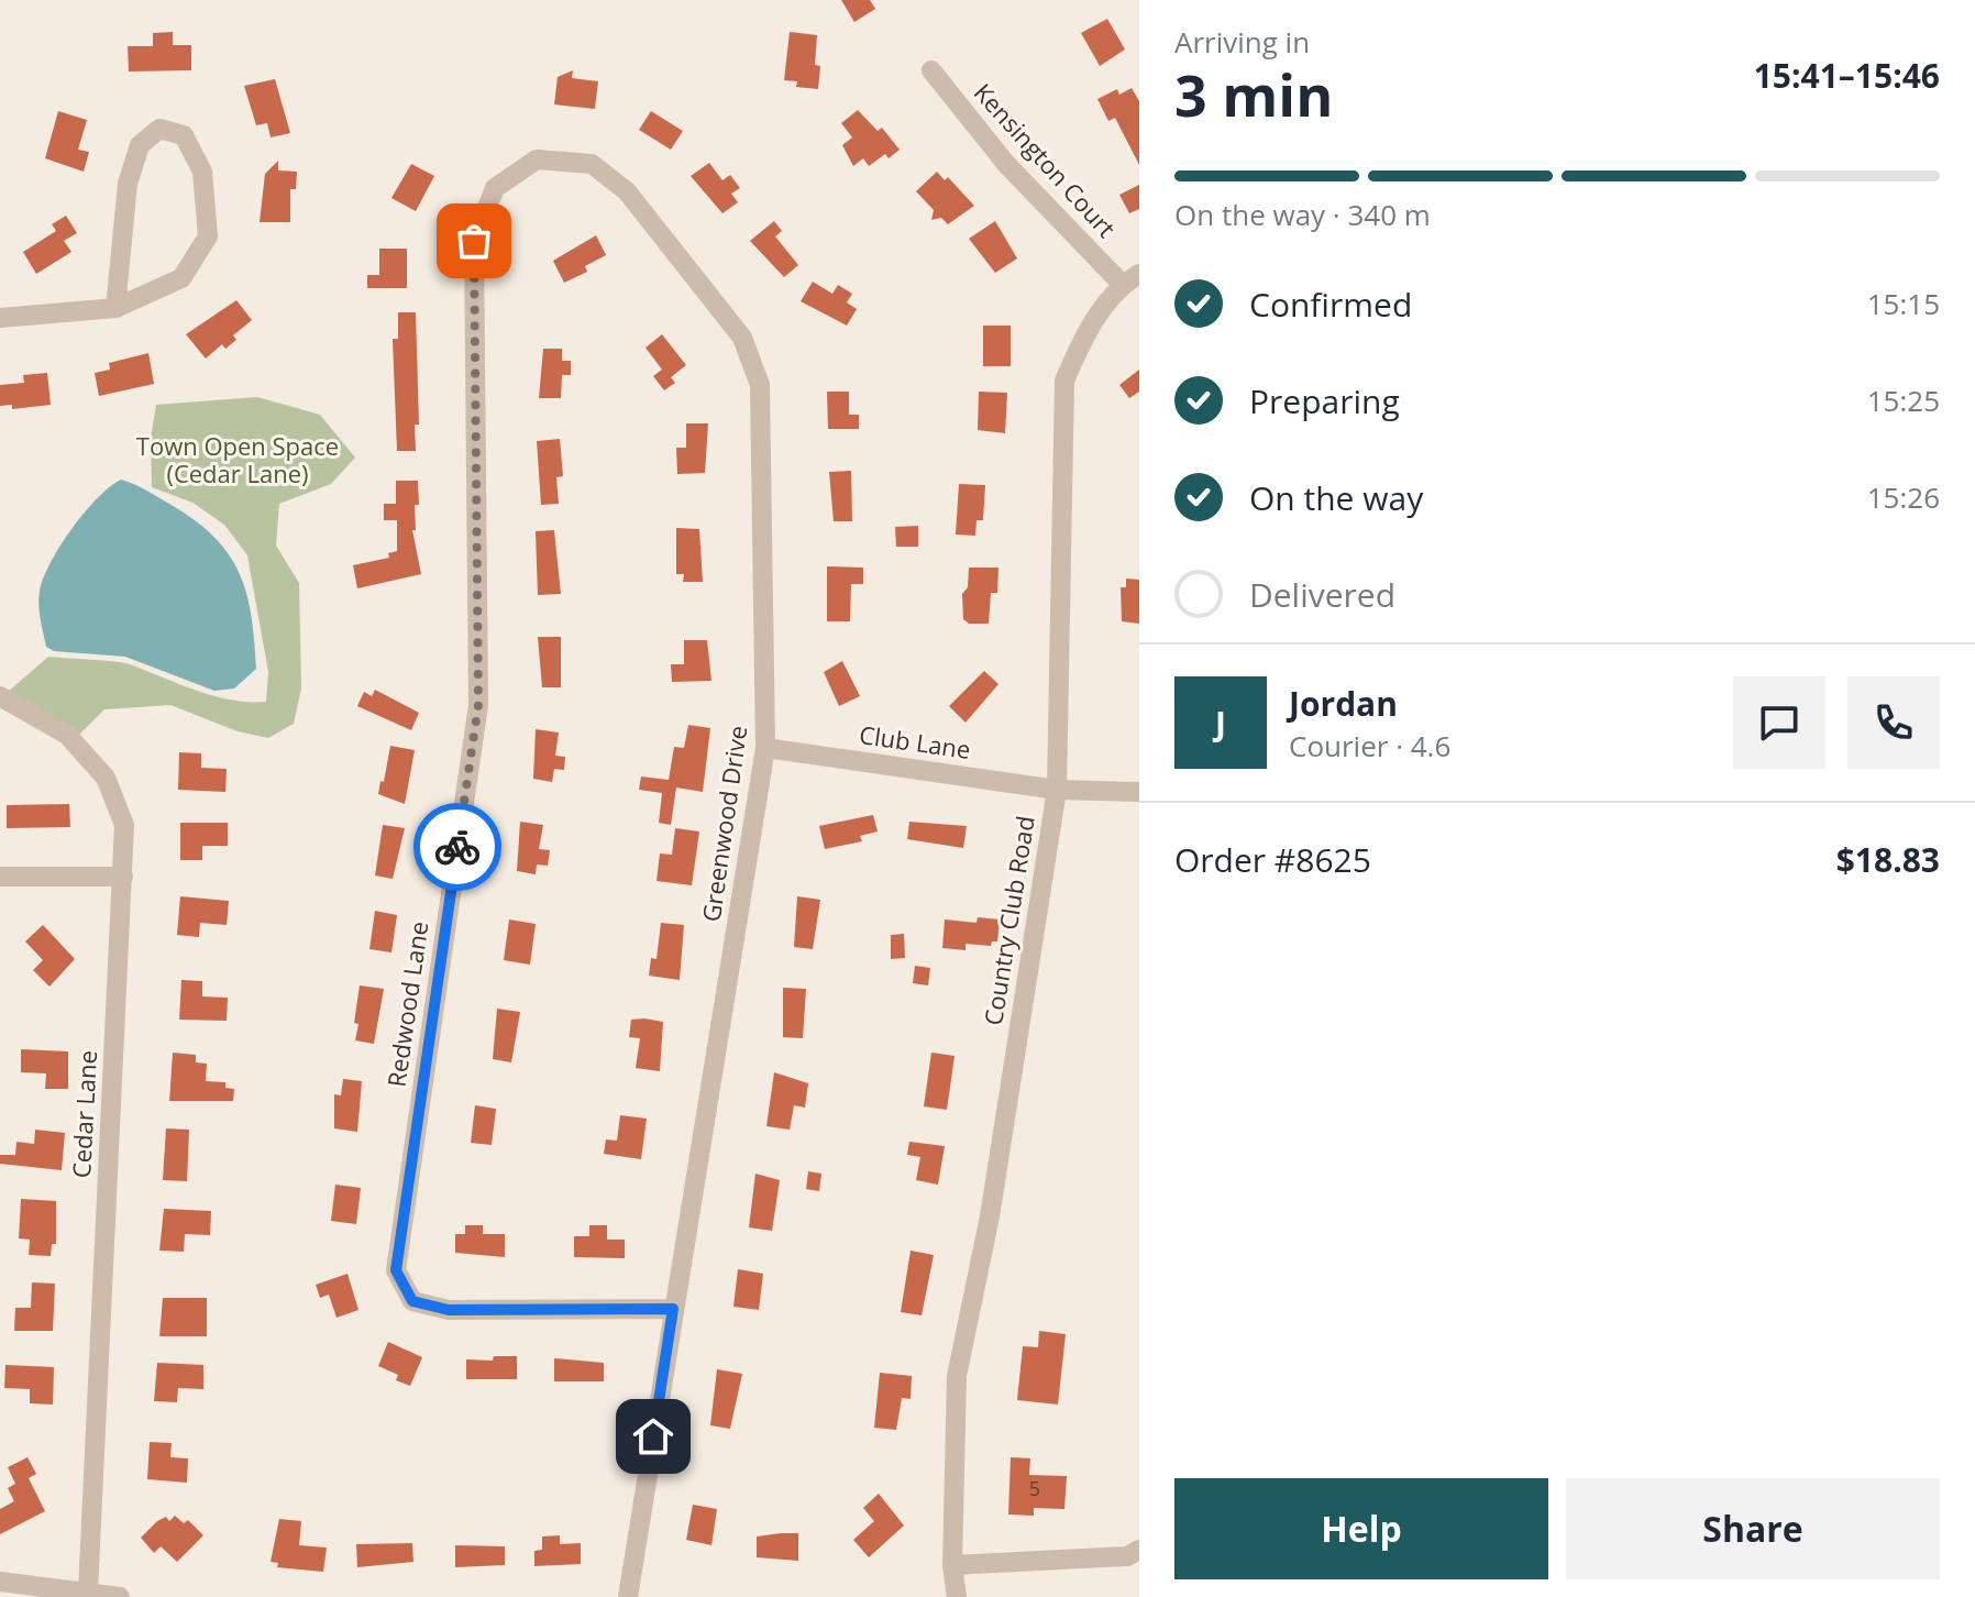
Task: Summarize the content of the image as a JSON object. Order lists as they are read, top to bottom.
{
  "streets": {
    "street": [
      "Kensington Court",
      "Club Lane",
      "Greenwood Drive",
      "Country Club Road",
      "Redwood Lane",
      "Cedar Lane"
    ]
  },
  "crossings": [
    ["Kensington Court", "Country Club Road"],
    ["Club Lane", "Greenwood Drive"],
    ["Club Lane", "Country Club Road"],
    ["Greenwood Drive", "Redwood Lane"]
  ],
  "parks": ["Town Open Space (Cedar Lane)"],
  "house_numbers": ["5"],
  "page": {
    "heading": ["3 min", "Arriving in", "15:41–15:46"],
    "panel": [
      "Jordan",
      "Courier · 4.6",
      "Order #8625",
      "$18.83"
    ],
    "bar": "On the way · 340 m",
    "list": [
      ["Confirmed", "15:15"],
      ["Preparing", "15:25"],
      ["On the way", "15:26"],
      "Delivered"
    ],
    "round": "J",
    "buttons": ["Help", "Share"]
  }
}
